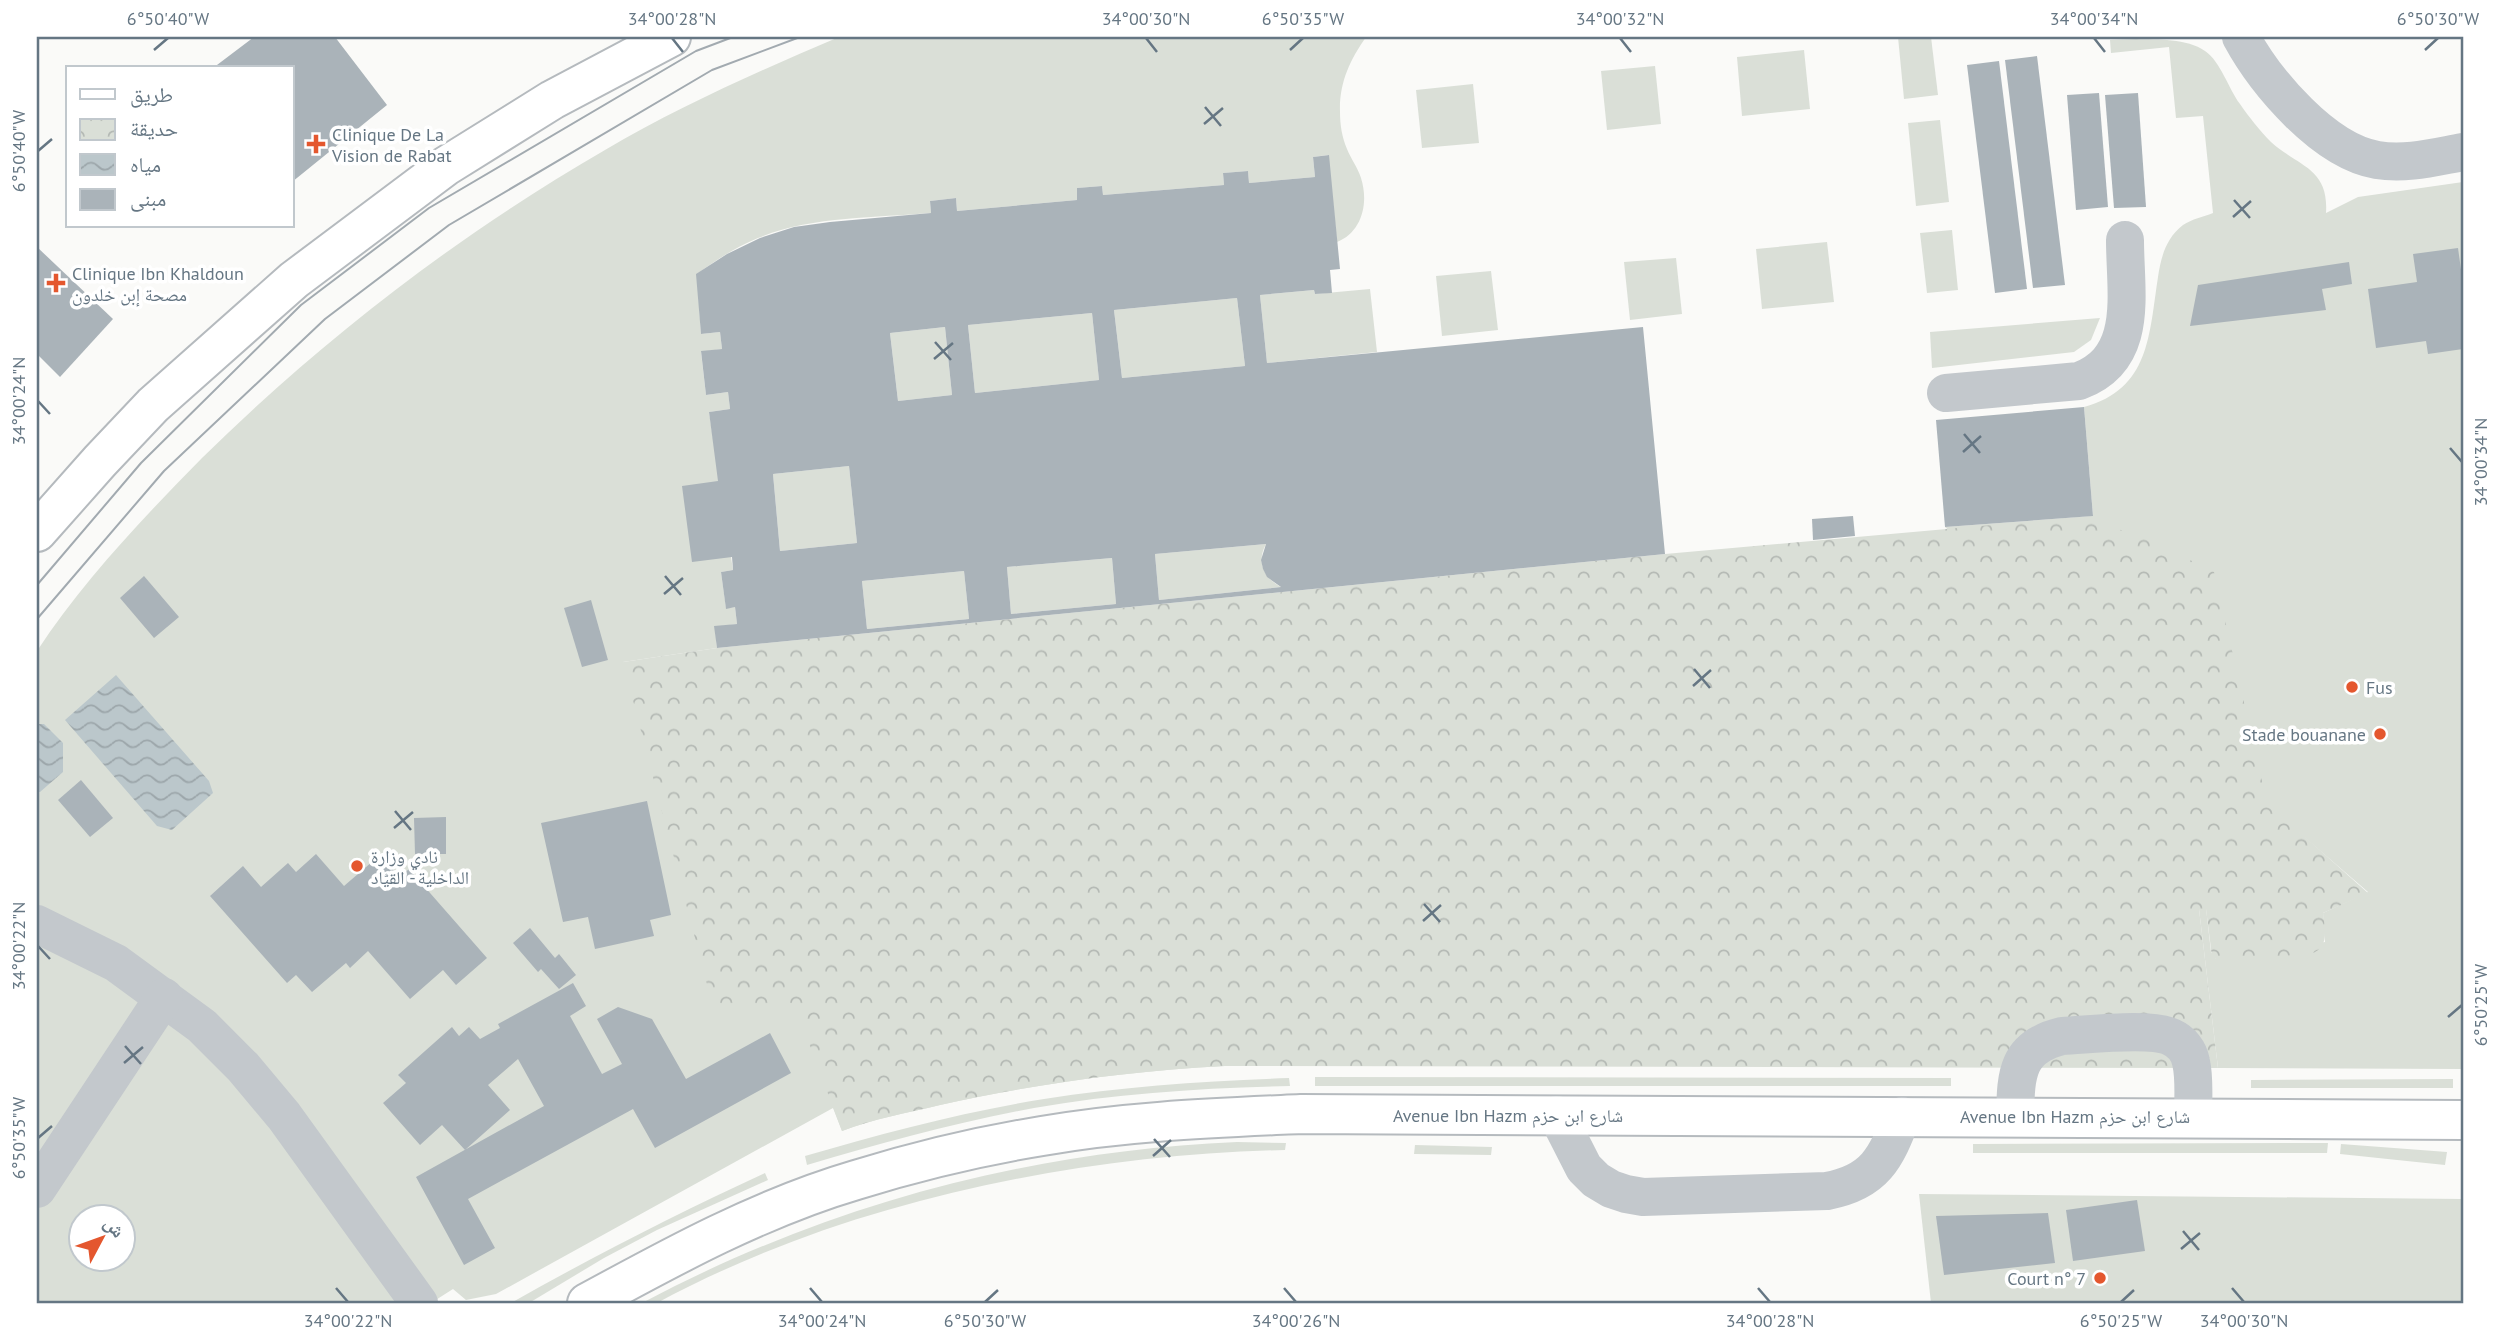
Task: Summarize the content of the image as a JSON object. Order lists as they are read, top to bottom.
{
  "streets": {
    "main road": ["Avenue Ibn Hazm شارع ابن حزم"]
  },
  "places": {
    "health": ["Clinique De La Vision de Rabat", "Clinique Ibn Khaldoun مصحة إبن خلدون"],
    "other": [
      "Fus",
      "Stade bouanane",
      "نادي وزارة الداخلية - القيّاد",
      "Court n° 7"
    ]
  },
  "legend": [
    "طريق",
    "حديقة",
    "مياه",
    "مبنى"
  ],
  "north": "top right",
  "coordinates": [
    "6°50'40\"W",
    "34°00'28\"N",
    "34°00'30\"N",
    "6°50'35\"W",
    "34°00'32\"N",
    "34°00'34\"N",
    "6°50'30\"W",
    "34°00'24\"N",
    "34°00'22\"N",
    "6°50'25\"W",
    "34°00'26\"N"
  ]
}
